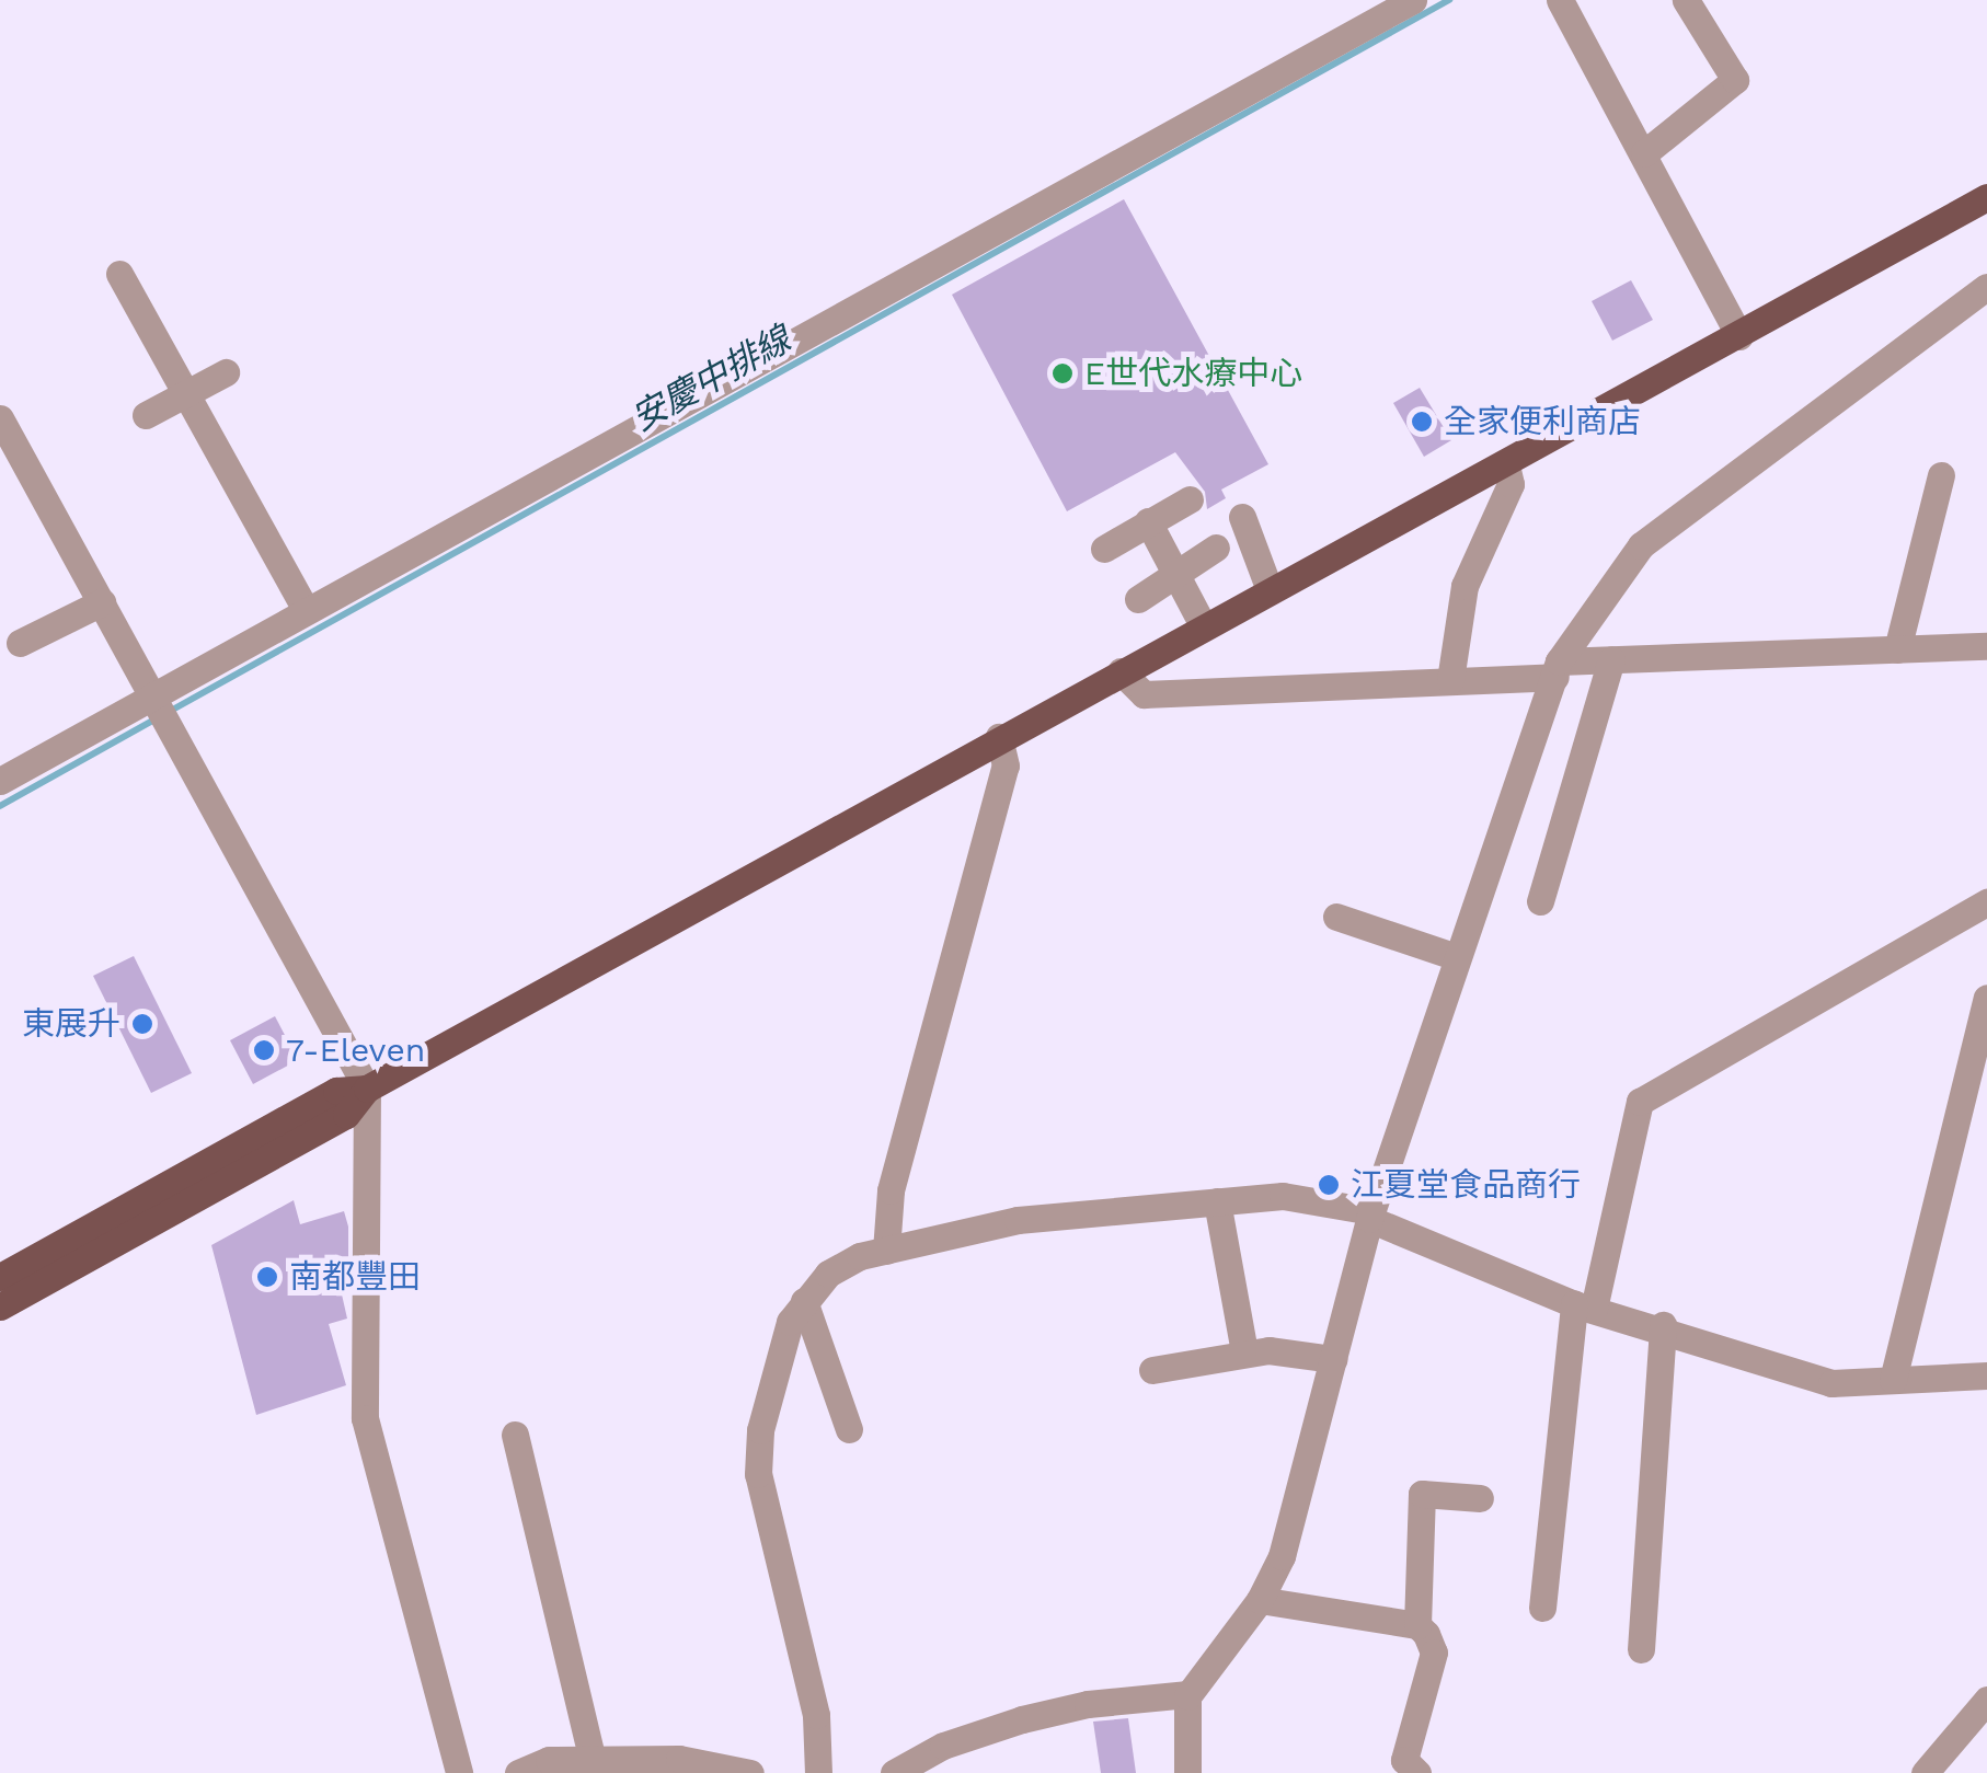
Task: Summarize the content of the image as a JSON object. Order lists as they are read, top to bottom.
{
  "water": ["安慶中排線"],
  "places": [
    "E世代水療中心",
    "全家便利商店",
    "東展升",
    "7-Eleven",
    "江夏堂食品商行",
    "南都豐田"
  ]
}
